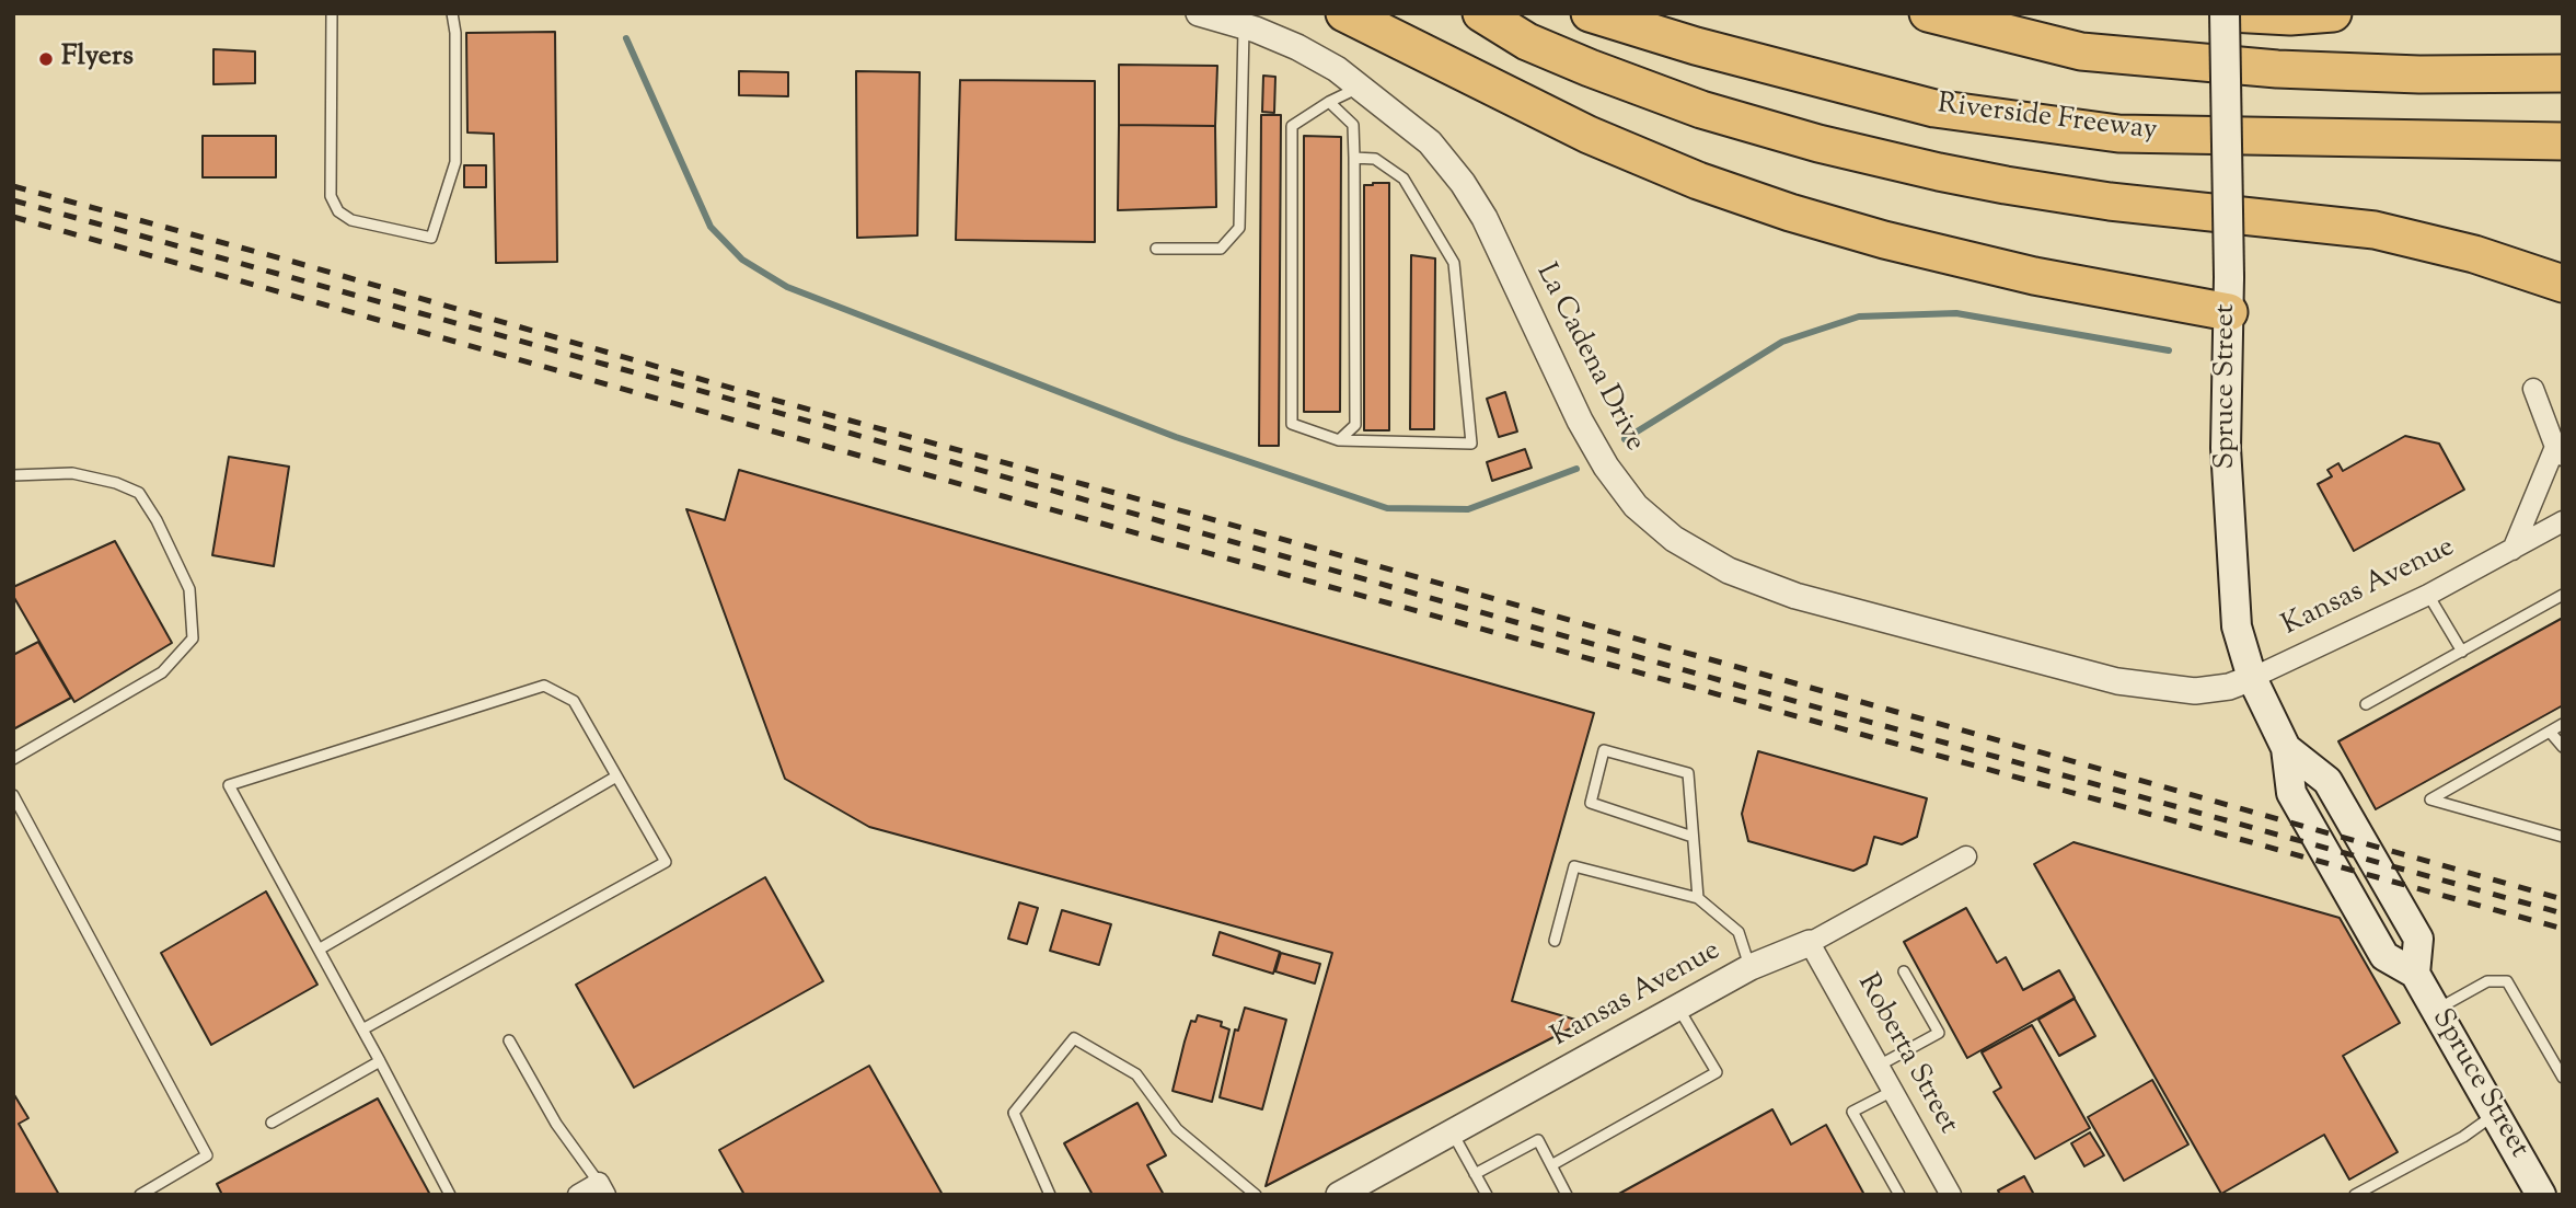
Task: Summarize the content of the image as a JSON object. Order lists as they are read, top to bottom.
{
  "streets": {
    "highway": ["Riverside Freeway"],
    "main road": ["Spruce Street"],
    "street": ["La Cadena Drive", "Kansas Avenue", "Roberta Street"]
  },
  "crossings": [
    ["La Cadena Drive", "Spruce Street"],
    ["La Cadena Drive", "Kansas Avenue"],
    ["Spruce Street", "Kansas Avenue"],
    ["Kansas Avenue", "Roberta Street"]
  ],
  "places": ["Flyers"]
}
